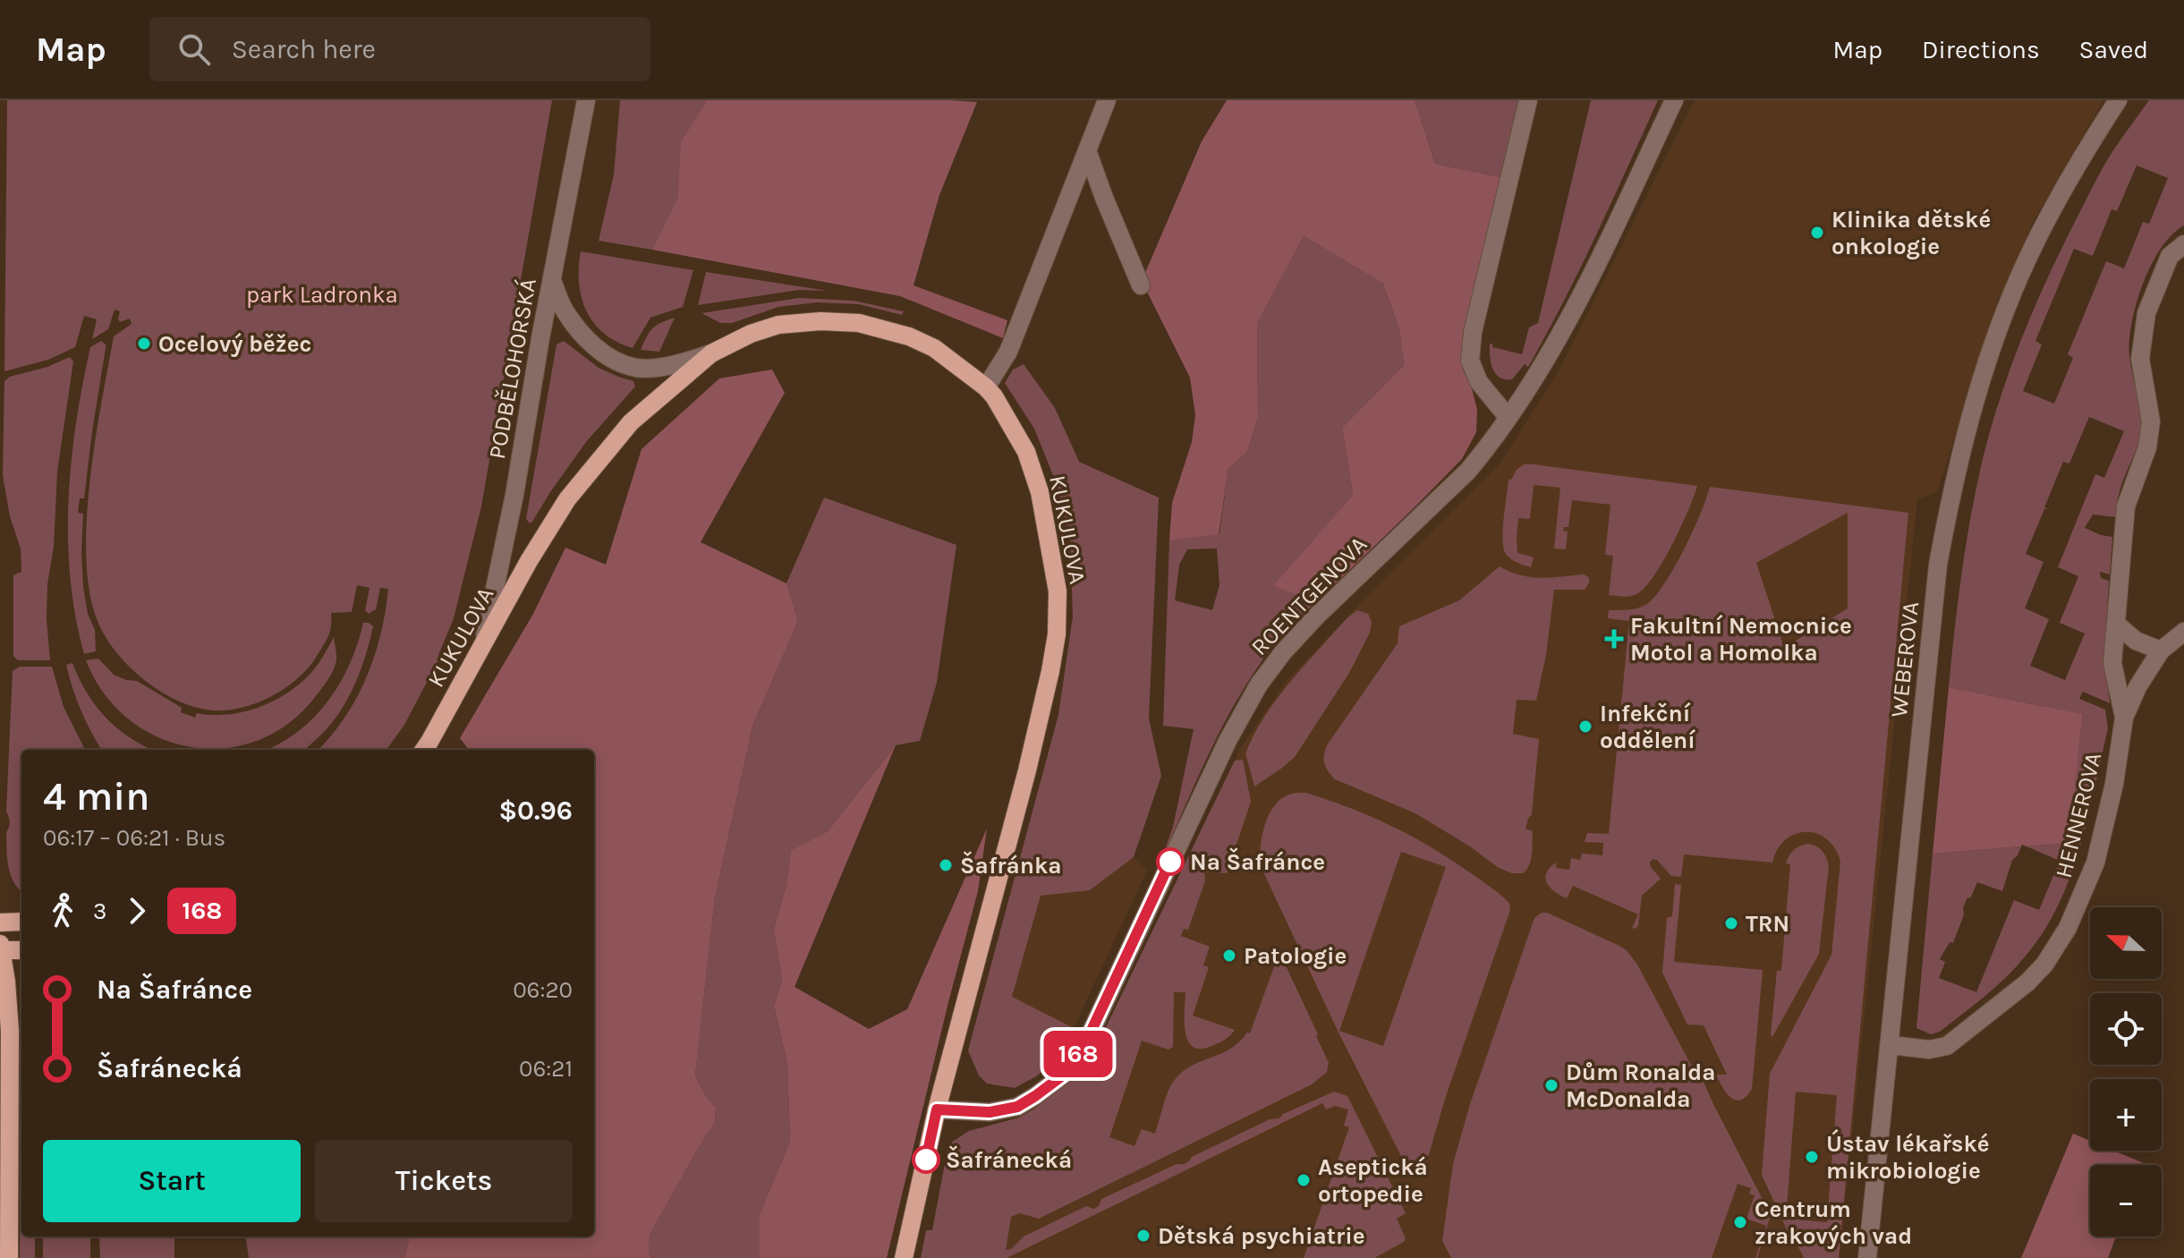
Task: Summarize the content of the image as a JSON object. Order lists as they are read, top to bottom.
{
  "streets": {
    "main road": ["KUKULOVA"],
    "street": [
      "PODBĚLOHORSKÁ",
      "ROENTGENOVA",
      "WEBEROVA",
      "HENNEROVA"
    ]
  },
  "crossings": [
    ["PODBĚLOHORSKÁ", "KUKULOVA"],
    ["KUKULOVA", "ROENTGENOVA"],
    ["WEBEROVA", "HENNEROVA"]
  ],
  "parks": ["park Ladronka"],
  "places": {
    "other": [
      "Klinika dětské onkologie",
      "Ocelový běžec",
      "Infekční oddělení",
      "Na Šafránce",
      "Šafránka",
      "TRN",
      "Patologie",
      "Dům Ronalda McDonalda",
      "Ústav lékařské mikrobiologie",
      "Šafránecká",
      "Aseptická ortopedie",
      "Centrum zrakových vad",
      "Dětská psychiatrie"
    ],
    "health": ["Fakultní Nemocnice Motol a Homolka"]
  },
  "lines": ["bus line 168"],
  "north": "left",
  "page": {
    "header": "Map",
    "search": "Search here",
    "nav": ["Map", "Directions", "Saved"],
    "on_map": "168",
    "heading": ["4 min", "06:17 – 06:21 · Bus", "$0.96"],
    "legs": ["3", "168"],
    "map_buttons": ["+", "−"],
    "list": [
      {
        "name": "Na Šafránce",
        "value": "06:20"
      },
      {
        "name": "Šafránecká",
        "value": "06:21"
      }
    ],
    "buttons": ["Start", "Tickets"]
  }
}
